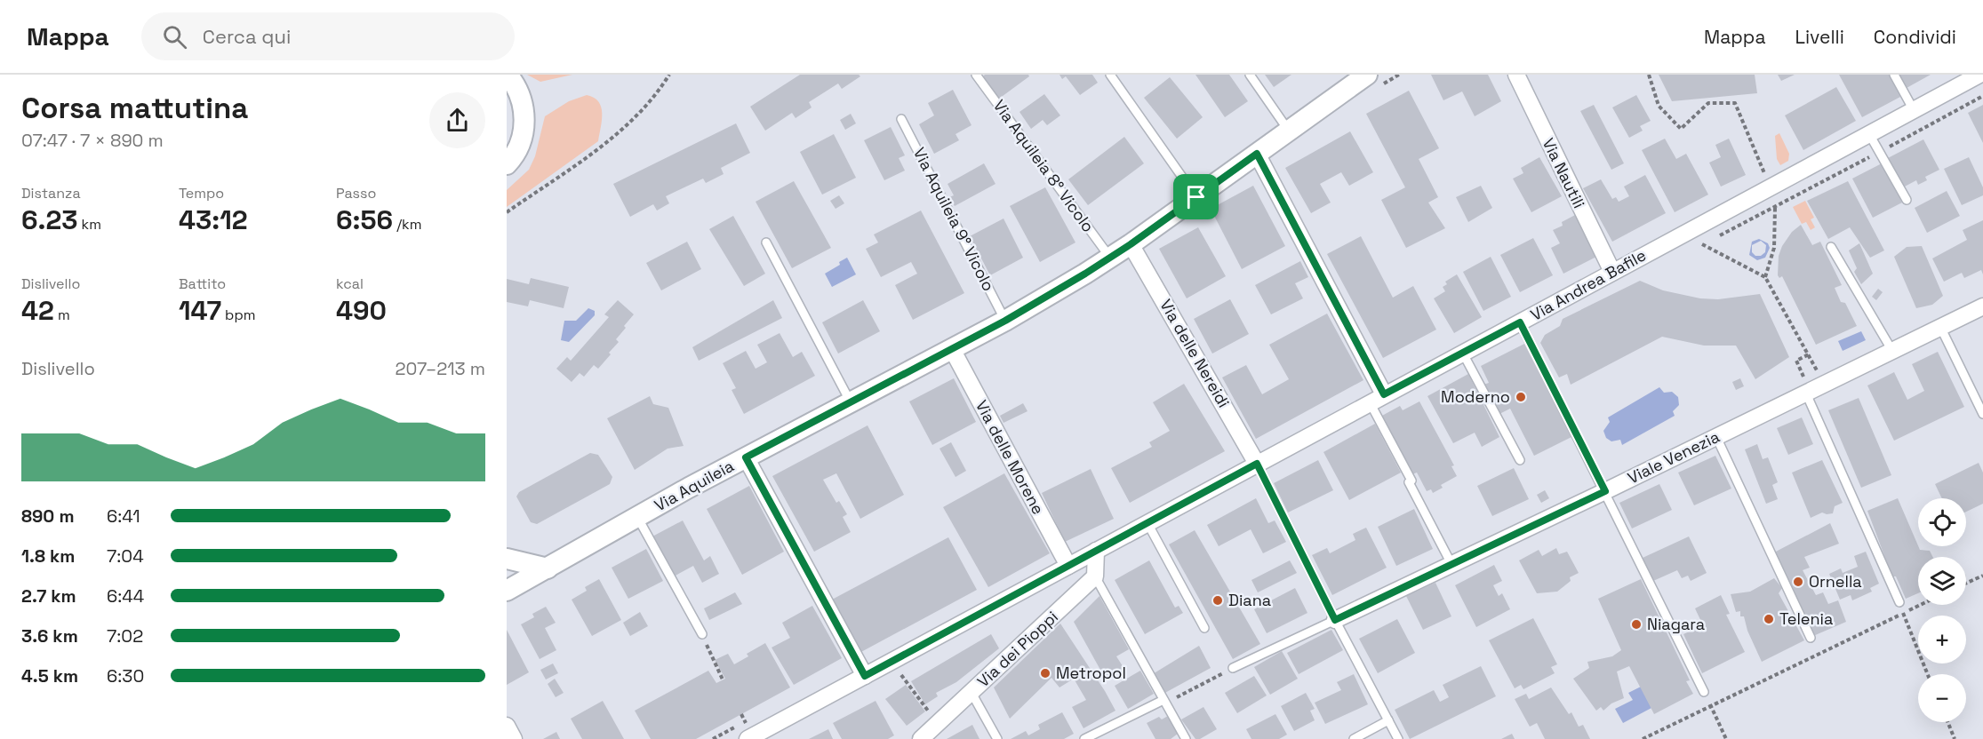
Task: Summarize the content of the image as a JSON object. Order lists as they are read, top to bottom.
{
  "streets": {
    "street": [
      "Via Nautili",
      "Via Andrea Bafile",
      "Via delle Nereidi",
      "Via delle Morene",
      "Viale Venezia",
      "Via Aquileia",
      "Via dei Pioppi"
    ],
    "lane": ["Via Aquileia 8° Vicolo", "Via Aquileia 9° Vicolo"]
  },
  "crossings": [
    ["Via Aquileia 8° Vicolo", "Via Aquileia"],
    ["Via Nautili", "Via Andrea Bafile"],
    ["Via Aquileia 9° Vicolo", "Via Aquileia"],
    ["Via Andrea Bafile", "Via delle Nereidi"],
    ["Via Andrea Bafile", "Via delle Morene"],
    ["Via delle Nereidi", "Via Aquileia"],
    ["Via delle Morene", "Via Aquileia"]
  ],
  "places": [
    "Moderno",
    "Ornella",
    "Diana",
    "Telenia",
    "Niagara",
    "Metropol"
  ],
  "page": {
    "header": "Mappa",
    "search": "Cerca qui",
    "nav": ["Mappa", "Livelli", "Condividi"],
    "heading": ["Corsa mattutina", "07:47 · 7 × 890 m"],
    "stats": [
      ["Distanza", "6.23 km"],
      ["Tempo", "43:12"],
      ["Passo", "6:56 /km"],
      ["Dislivello", "42 m"],
      ["Battito", "147 bpm"],
      ["kcal", "490"]
    ],
    "chart": ["Dislivello", "207–213 m"],
    "list": [
      {
        "name": "890 m",
        "note": "6:41"
      },
      {
        "name": "1.8 km",
        "note": "7:04"
      },
      {
        "name": "2.7 km",
        "note": "6:44"
      },
      {
        "name": "3.6 km",
        "note": "7:02"
      },
      {
        "name": "4.5 km",
        "note": "6:30"
      }
    ],
    "map_buttons": ["+", "−"]
  }
}
